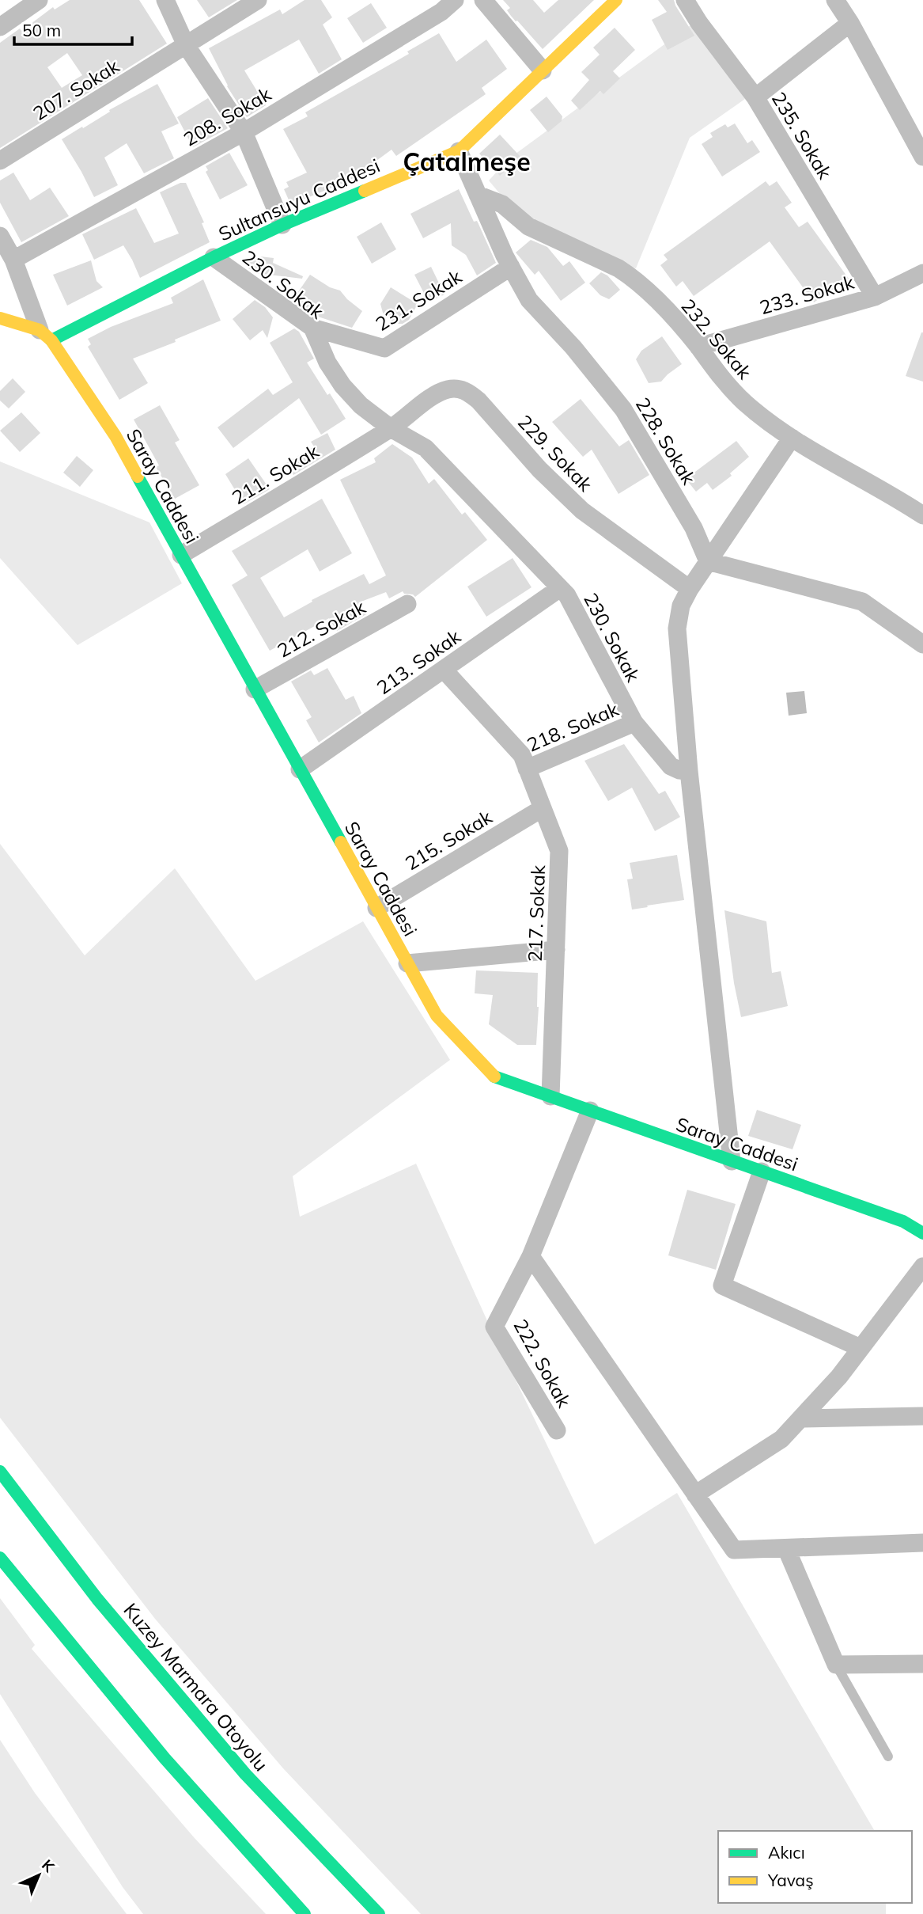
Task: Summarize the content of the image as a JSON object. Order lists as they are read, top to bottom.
{
  "streets": {
    "main road": ["Sultansuyu Caddesi", "Saray Caddesi", "Kuzey Marmara Otoyolu"],
    "street": [
      "207. Sokak",
      "208. Sokak",
      "235. Sokak",
      "230. Sokak",
      "233. Sokak",
      "231. Sokak",
      "232. Sokak",
      "228. Sokak",
      "229. Sokak",
      "211. Sokak",
      "212. Sokak",
      "213. Sokak",
      "218. Sokak",
      "215. Sokak",
      "217. Sokak",
      "222. Sokak"
    ]
  },
  "crossings": [
    ["235. Sokak", "233. Sokak"],
    ["Sultansuyu Caddesi", "230. Sokak"],
    ["Sultansuyu Caddesi", "228. Sokak"],
    ["Sultansuyu Caddesi", "Saray Caddesi"],
    ["230. Sokak", "231. Sokak"],
    ["230. Sokak", "229. Sokak"],
    ["230. Sokak", "211. Sokak"],
    ["230. Sokak", "213. Sokak"],
    ["230. Sokak", "218. Sokak"],
    ["233. Sokak", "232. Sokak"],
    ["231. Sokak", "228. Sokak"],
    ["232. Sokak", "228. Sokak"],
    ["229. Sokak", "211. Sokak"],
    ["211. Sokak", "Saray Caddesi"],
    ["Saray Caddesi", "212. Sokak"],
    ["Saray Caddesi", "213. Sokak"],
    ["Saray Caddesi", "215. Sokak"],
    ["Saray Caddesi", "217. Sokak"],
    ["213. Sokak", "217. Sokak"],
    ["218. Sokak", "217. Sokak"],
    ["215. Sokak", "217. Sokak"]
  ],
  "districts": ["Çatalmeşe"],
  "legend": ["Akıcı", "Yavaş"],
  "scale_bar": "50 m",
  "north": "top right"
}
